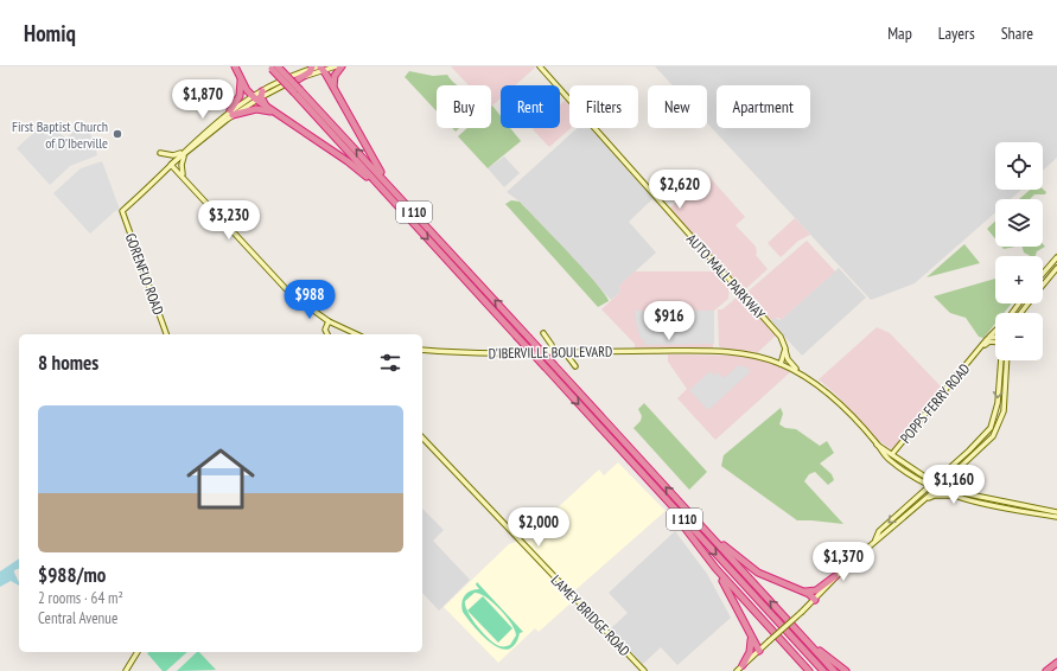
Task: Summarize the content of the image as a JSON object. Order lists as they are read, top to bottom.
{
  "streets": {
    "highway": ["I 110"],
    "main road": [
      "GORENFLO ROAD",
      "AUTO MALL PARKWAY",
      "D'IBERVILLE BOULEVARD",
      "POPPS FERRY ROAD",
      "LAMEY BRIDGE ROAD"
    ]
  },
  "crossings": [
    ["AUTO MALL PARKWAY", "D'IBERVILLE BOULEVARD"],
    ["D'IBERVILLE BOULEVARD", "POPPS FERRY ROAD"]
  ],
  "places": ["First Baptist Church of D'Iberville"],
  "page": {
    "header": "Homiq",
    "nav": ["Map", "Layers", "Share"],
    "price": [
      "$1,870",
      "$2,620",
      "$3,230",
      "$988",
      "$916",
      "$1,160",
      "$2,000",
      "$1,370"
    ],
    "chip": [
      "Buy",
      "Rent",
      "Filters",
      "New",
      "Apartment"
    ],
    "map_buttons": ["+", "−"],
    "heading": "8 homes",
    "list": [
      {
        "name": "$988/mo",
        "note": "2 rooms · 64 m² · Central Avenue"
      }
    ]
  }
}
